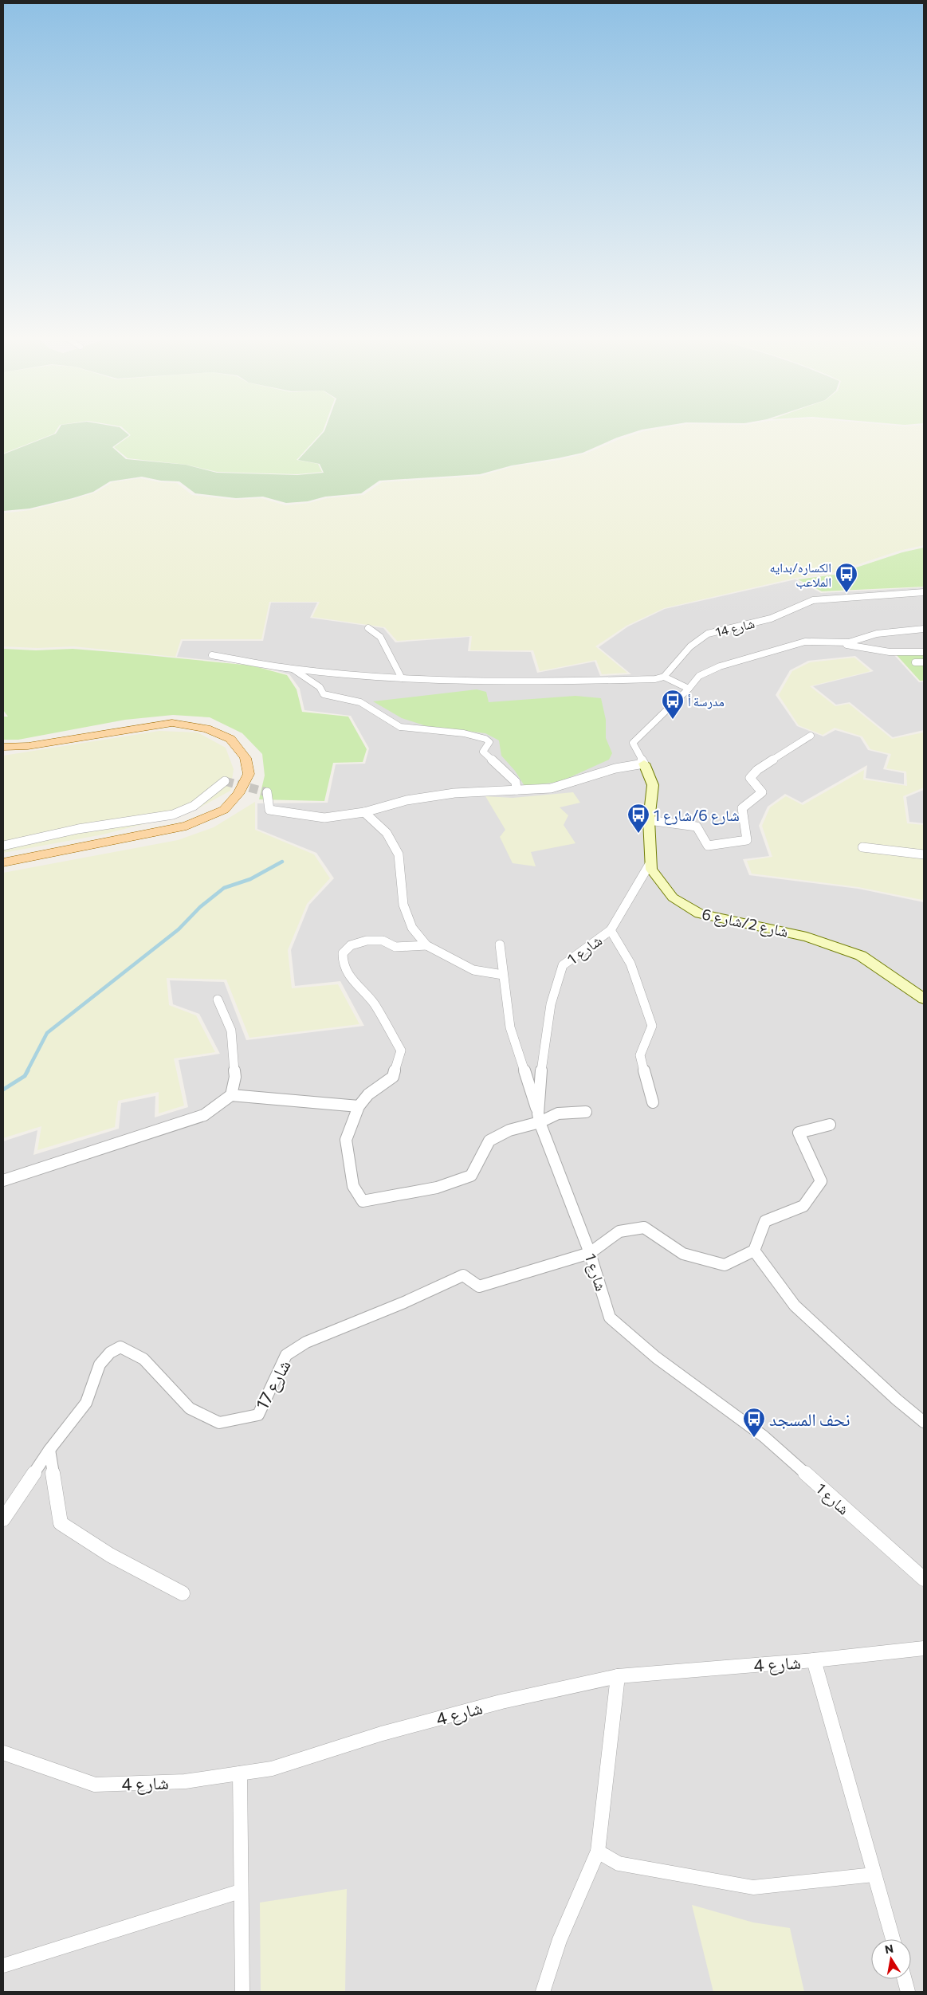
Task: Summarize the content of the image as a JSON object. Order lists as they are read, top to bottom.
{
  "streets": {
    "street": [
      "شارع 14",
      "شارع 2/شارع 6",
      "شارع 1",
      "شارع 17",
      "شارع 4"
    ]
  },
  "crossings": [
    ["شارع 2/شارع 6", "شارع 1"],
    ["شارع 1", "شارع 17"]
  ],
  "places": {
    "bus stop": [
      "الكساره/بدايه الملاعب",
      "مدرسة أ",
      "شارع 6/شارع 1",
      "نحف المسجد"
    ]
  },
  "north": "top"
}
